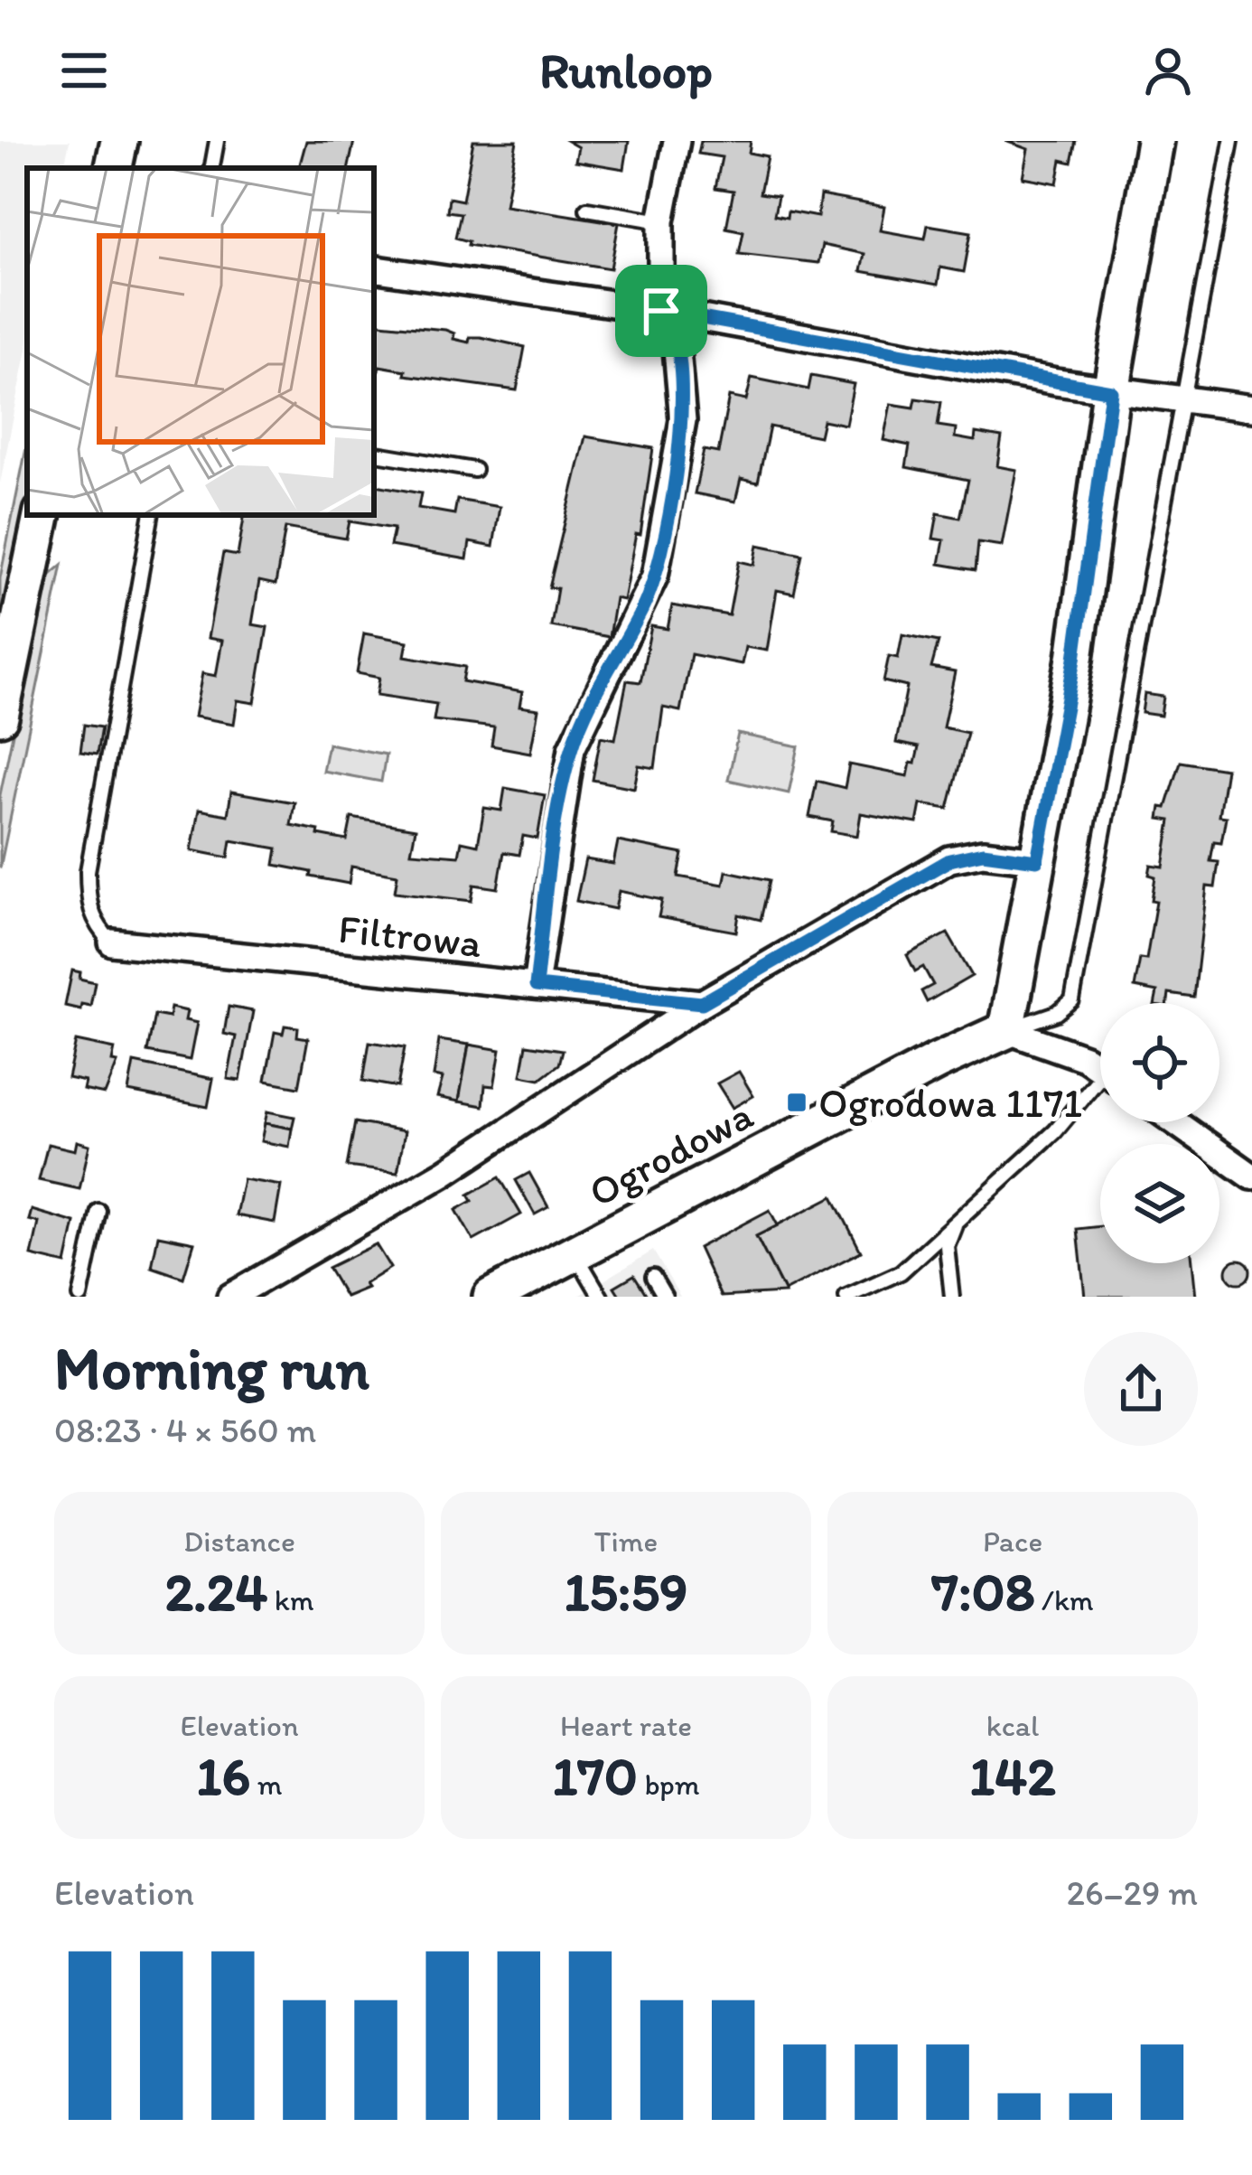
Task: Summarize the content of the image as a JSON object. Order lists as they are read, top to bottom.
{
  "streets": {
    "street": ["Filtrowa", "Ogrodowa"]
  },
  "places": {
    "transit": ["Ogrodowa 1171"]
  },
  "page": {
    "header": "Runloop",
    "heading": ["Morning run", "08:23 · 4 × 560 m"],
    "stats": [
      ["Distance", "2.24 km"],
      ["Time", "15:59"],
      ["Pace", "7:08 /km"],
      ["Elevation", "16 m"],
      ["Heart rate", "170 bpm"],
      ["kcal", "142"]
    ],
    "chart": ["Elevation", "26–29 m"]
  }
}
